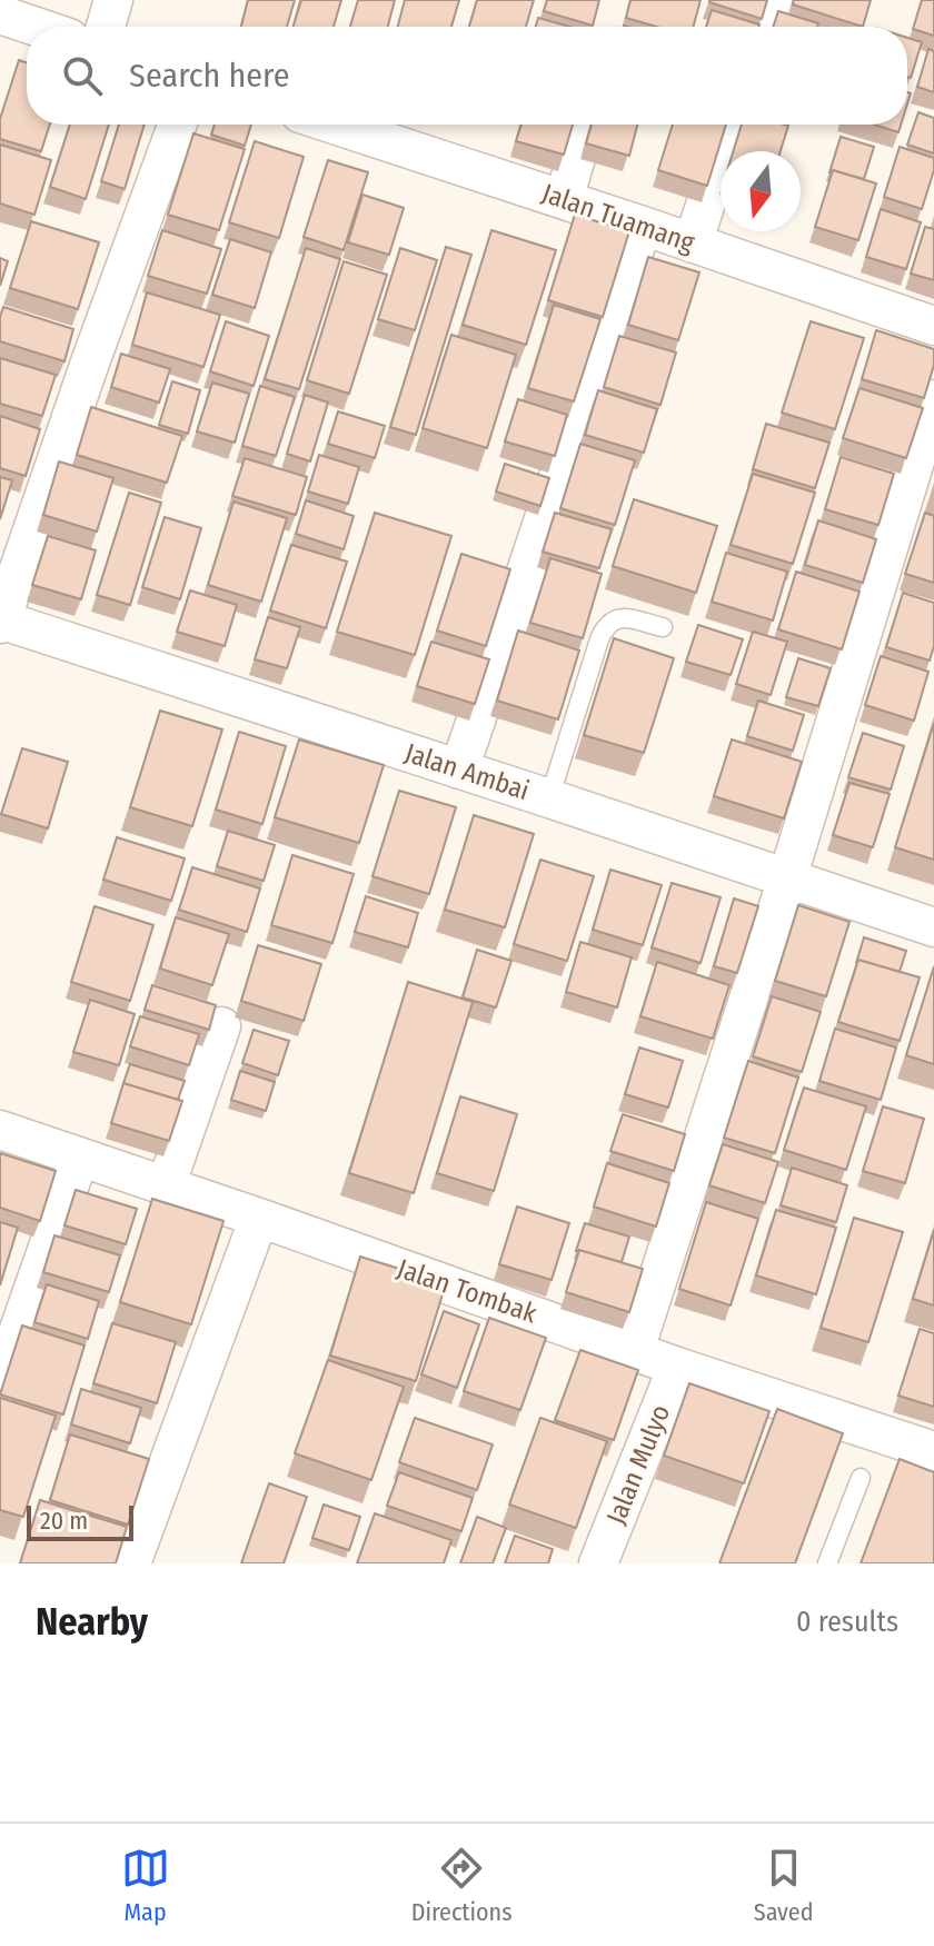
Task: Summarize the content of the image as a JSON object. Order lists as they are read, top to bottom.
{
  "streets": {
    "street": [
      "Jalan Tuamang",
      "Jalan Ambai",
      "Jalan Tombak",
      "Jalan Mulyo"
    ]
  },
  "crossings": [
    ["Jalan Tombak", "Jalan Mulyo"]
  ],
  "scale_bar": "20 m",
  "north": "bottom",
  "page": {
    "search": "Search here",
    "scale": "20 m",
    "heading": ["Nearby", "0 results"],
    "nav": ["Map", "Directions", "Saved"]
  }
}
